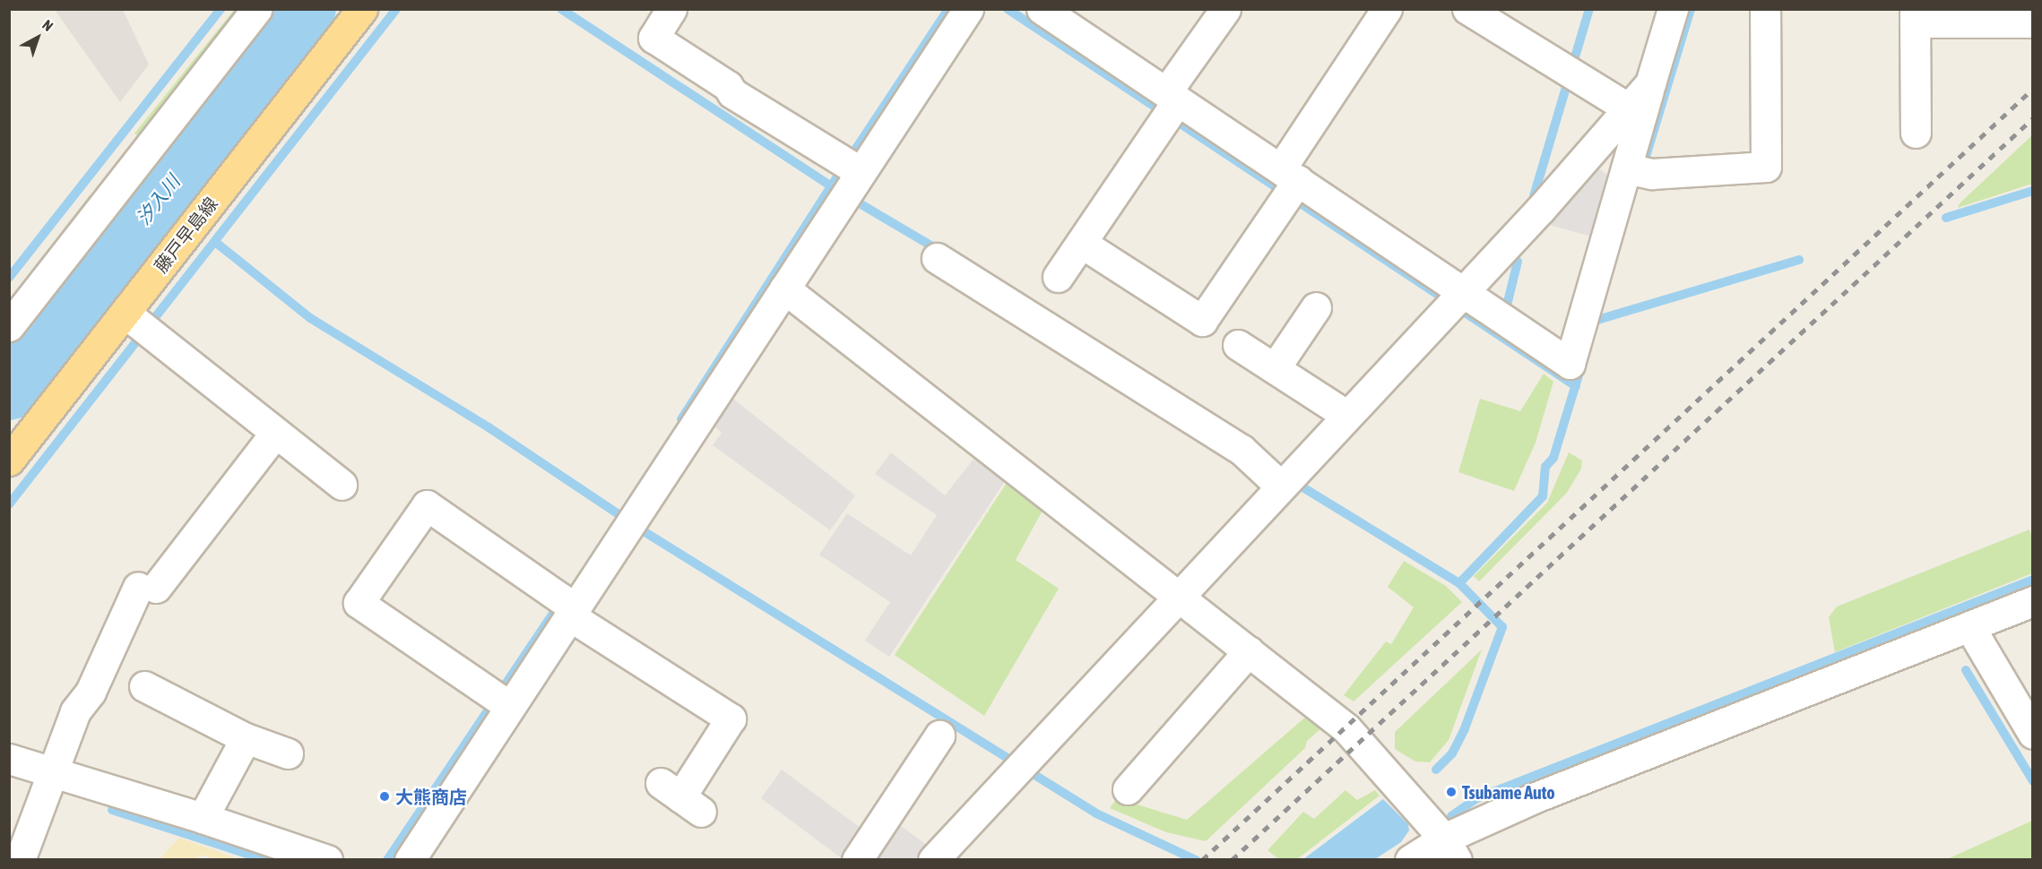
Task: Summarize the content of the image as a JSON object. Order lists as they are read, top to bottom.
{
  "streets": {
    "main road": ["藤戸早島線"]
  },
  "water": ["汐入川"],
  "places": ["Tsubame Auto", "大熊商店"],
  "north": "top right"
}
